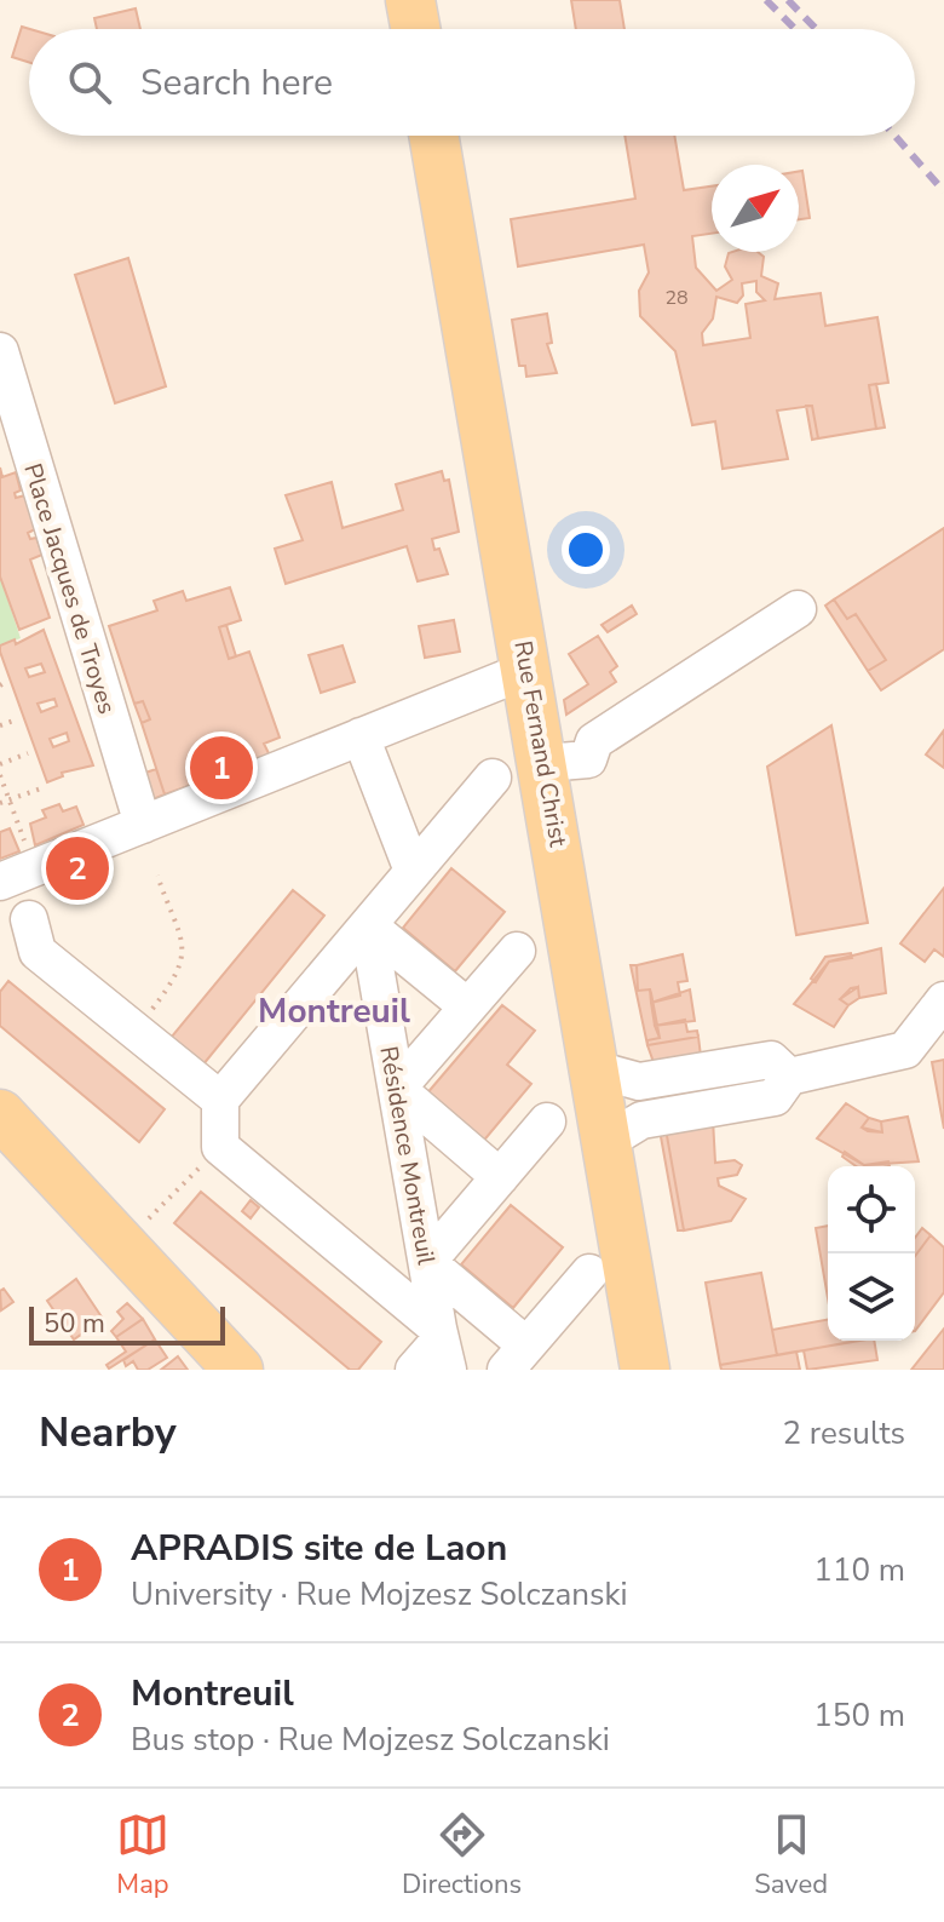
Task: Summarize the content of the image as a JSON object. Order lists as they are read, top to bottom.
{
  "streets": {
    "main road": ["Rue Fernand Christ"],
    "street": ["Place Jacques de Troyes", "Résidence Montreuil"]
  },
  "districts": ["Montreuil"],
  "house_numbers": ["28"],
  "scale_bar": "50 m",
  "north": "top right",
  "page": {
    "search": "Search here",
    "pins": ["1", "2"],
    "scale": "50 m",
    "heading": ["Nearby", "2 results"],
    "list": [
      {
        "mark": "1",
        "name": "APRADIS site de Laon",
        "note": "University · Rue Mojzesz Solczanski",
        "value": "110 m"
      },
      {
        "mark": "2",
        "name": "Montreuil",
        "note": "Bus stop · Rue Mojzesz Solczanski",
        "value": "150 m"
      }
    ],
    "nav": ["Map", "Directions", "Saved"]
  }
}
